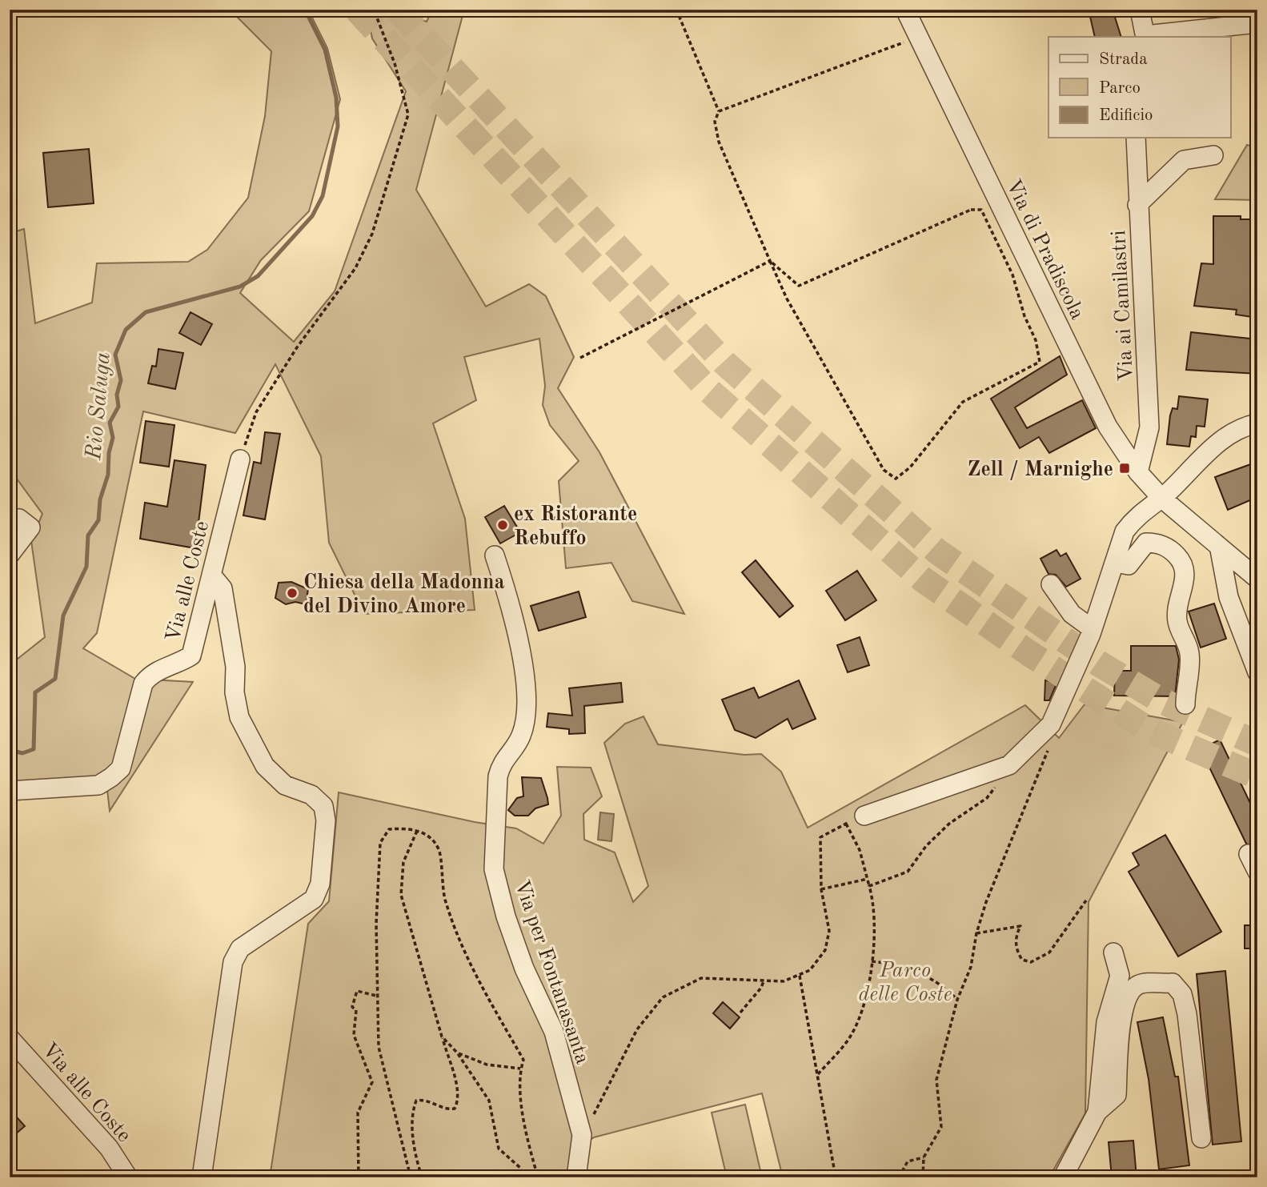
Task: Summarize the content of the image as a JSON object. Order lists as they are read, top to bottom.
{
  "streets": {
    "street": [
      "Via di Pradiscola",
      "Via ai Camilastri",
      "Via alle Coste",
      "Via per Fontanasanta"
    ]
  },
  "crossings": [
    ["Via di Pradiscola", "Via ai Camilastri"]
  ],
  "water": ["Rio Saluga"],
  "parks": ["Parco delle Coste"],
  "places": {
    "transit": ["Zell / Marnighe"],
    "other": ["ex Ristorante Rebuffo", "Chiesa della Madonna del Divino Amore"]
  },
  "legend": ["Strada", "Parco", "Edificio"]
}
